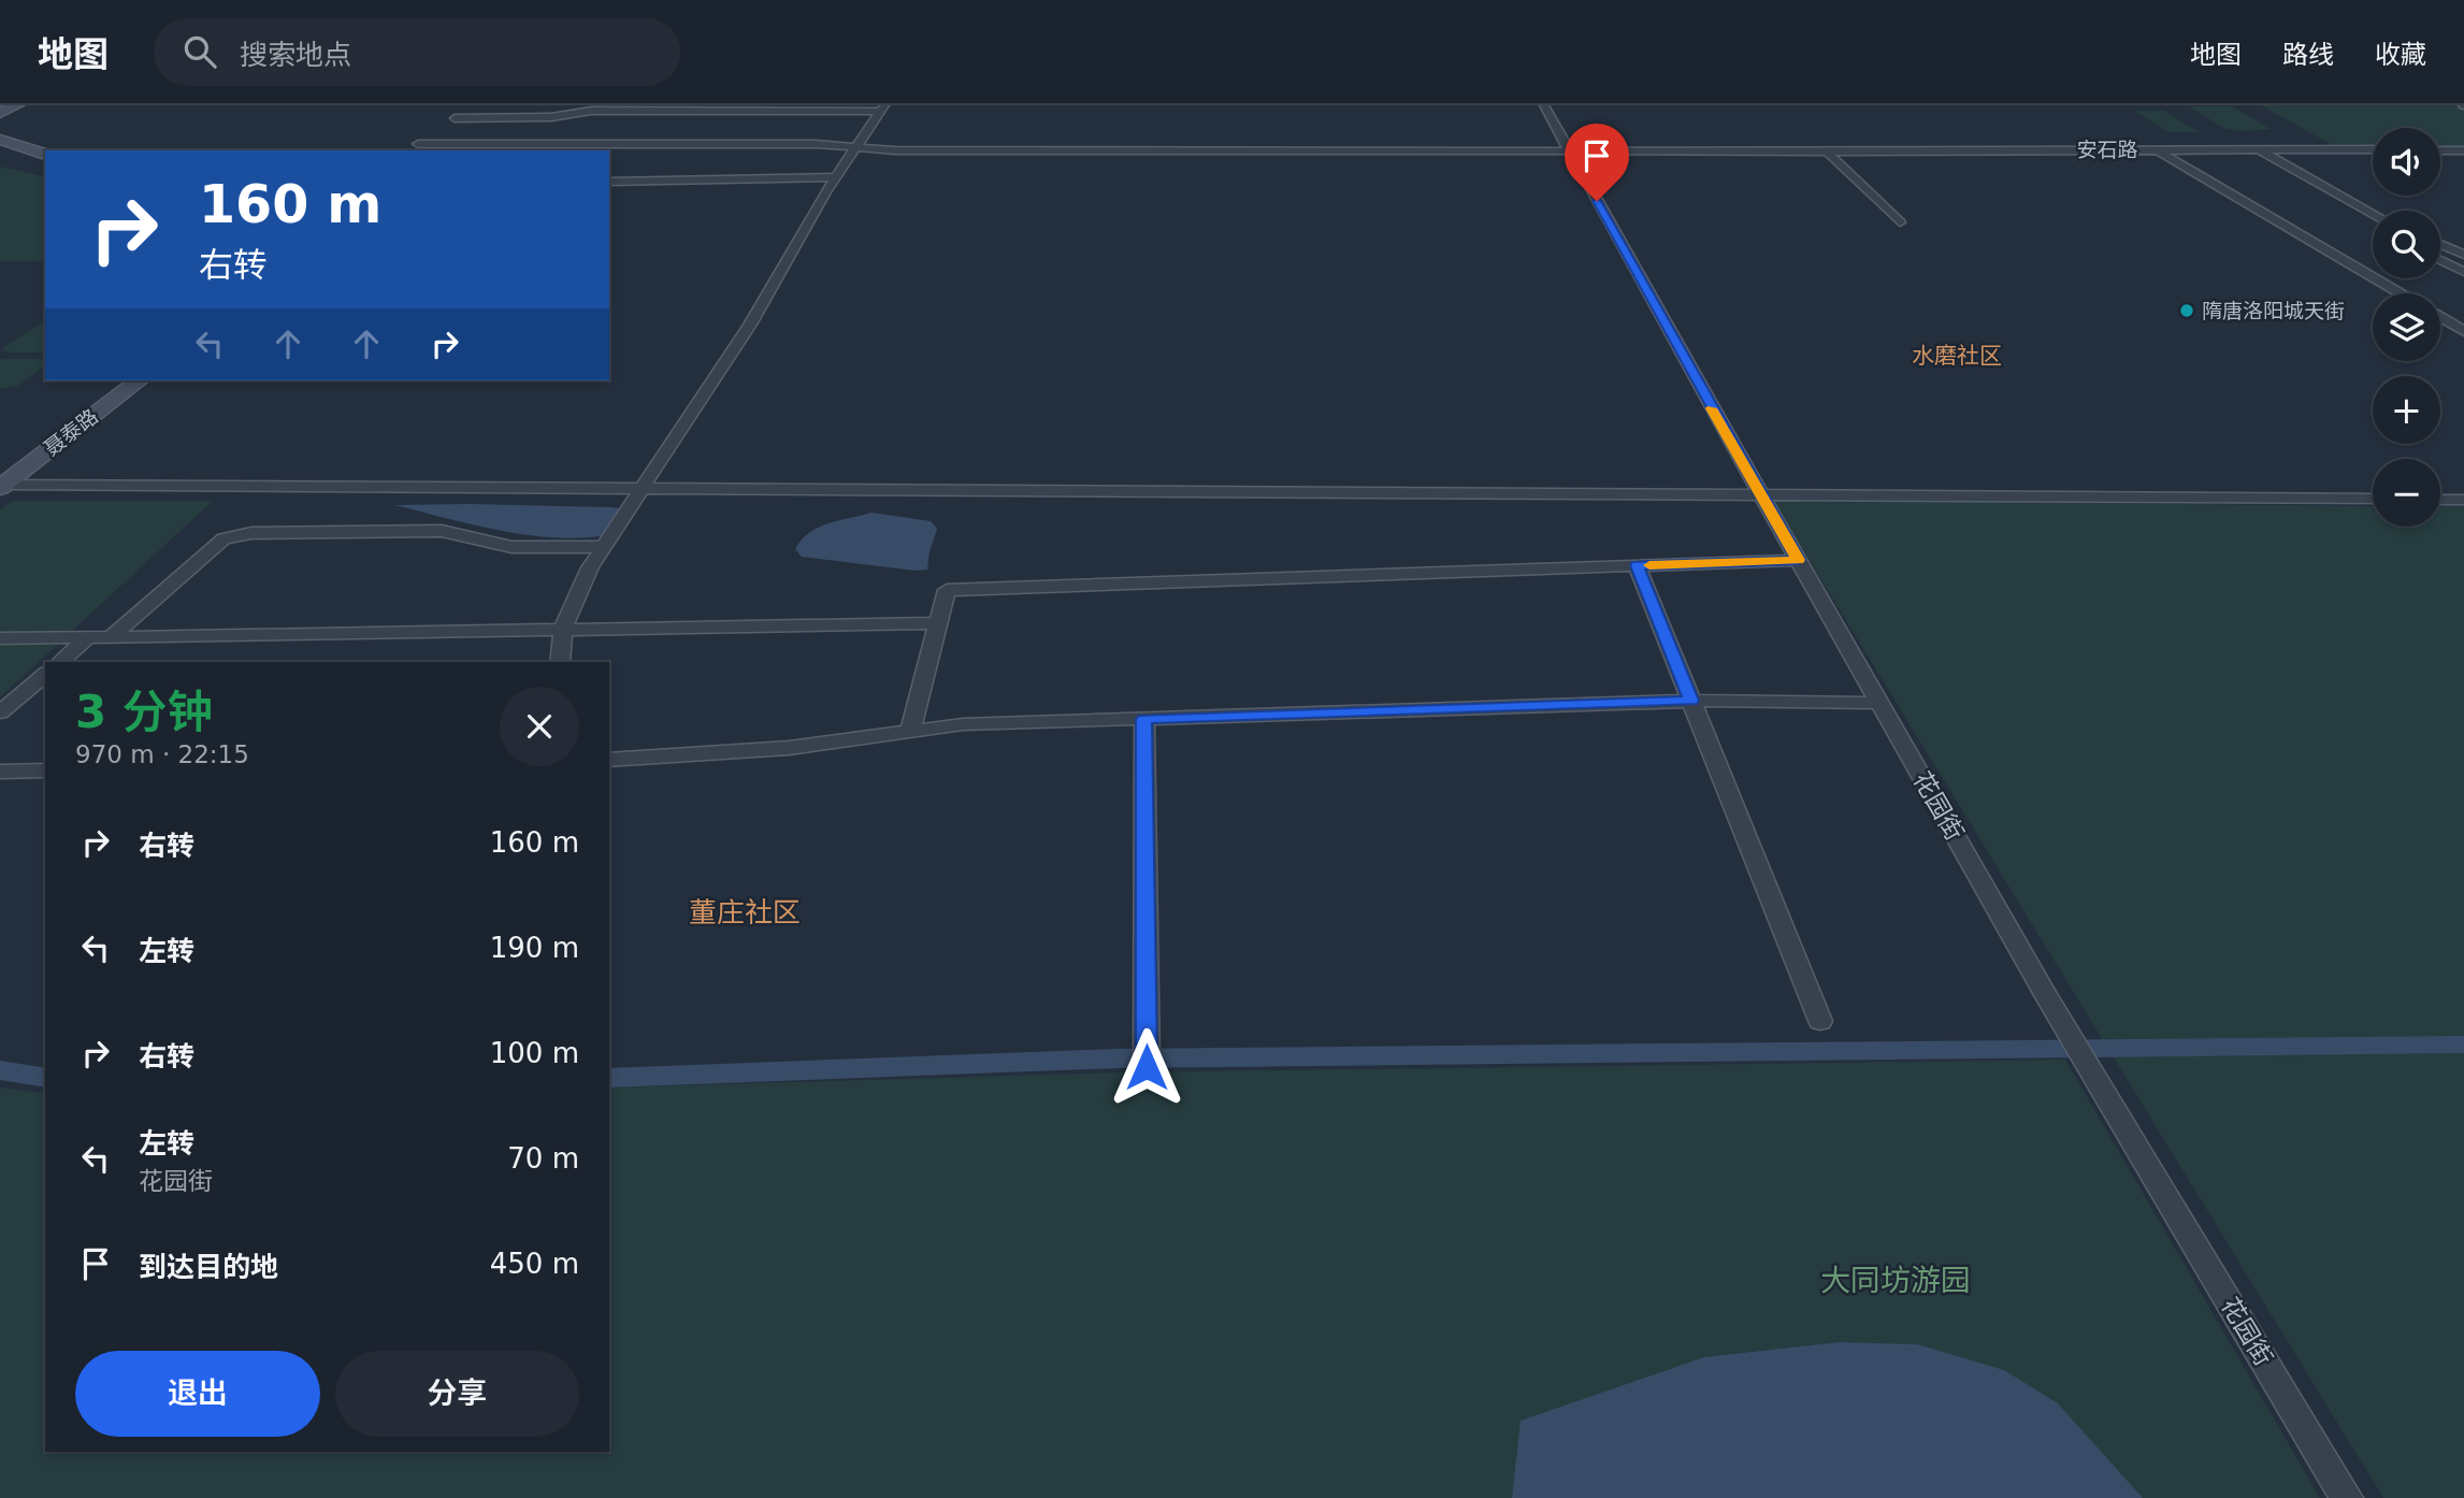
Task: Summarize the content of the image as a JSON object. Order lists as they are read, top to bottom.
{
  "streets": {
    "main road": ["聂泰路"],
    "street": ["安石路", "花园街"]
  },
  "crossings": [
    ["安石路", "花园街"]
  ],
  "districts": ["水磨社区", "董庄社区"],
  "parks": ["大同坊游园"],
  "places": ["隋唐洛阳城天街"],
  "page": {
    "header": "地图",
    "search": "搜索地点",
    "nav": ["地图", "路线", "收藏"],
    "map_buttons": ["+", "−"],
    "turn": ["160 m", "右转"],
    "heading": ["3 分钟", "970 m · 22:15"],
    "list": [
      {
        "name": "右转",
        "value": "160 m"
      },
      {
        "name": "左转",
        "value": "190 m"
      },
      {
        "name": "右转",
        "value": "100 m"
      },
      {
        "name": "左转",
        "note": "花园街",
        "value": "70 m"
      },
      {
        "name": "到达目的地",
        "value": "450 m"
      }
    ],
    "buttons": ["退出", "分享"]
  }
}
